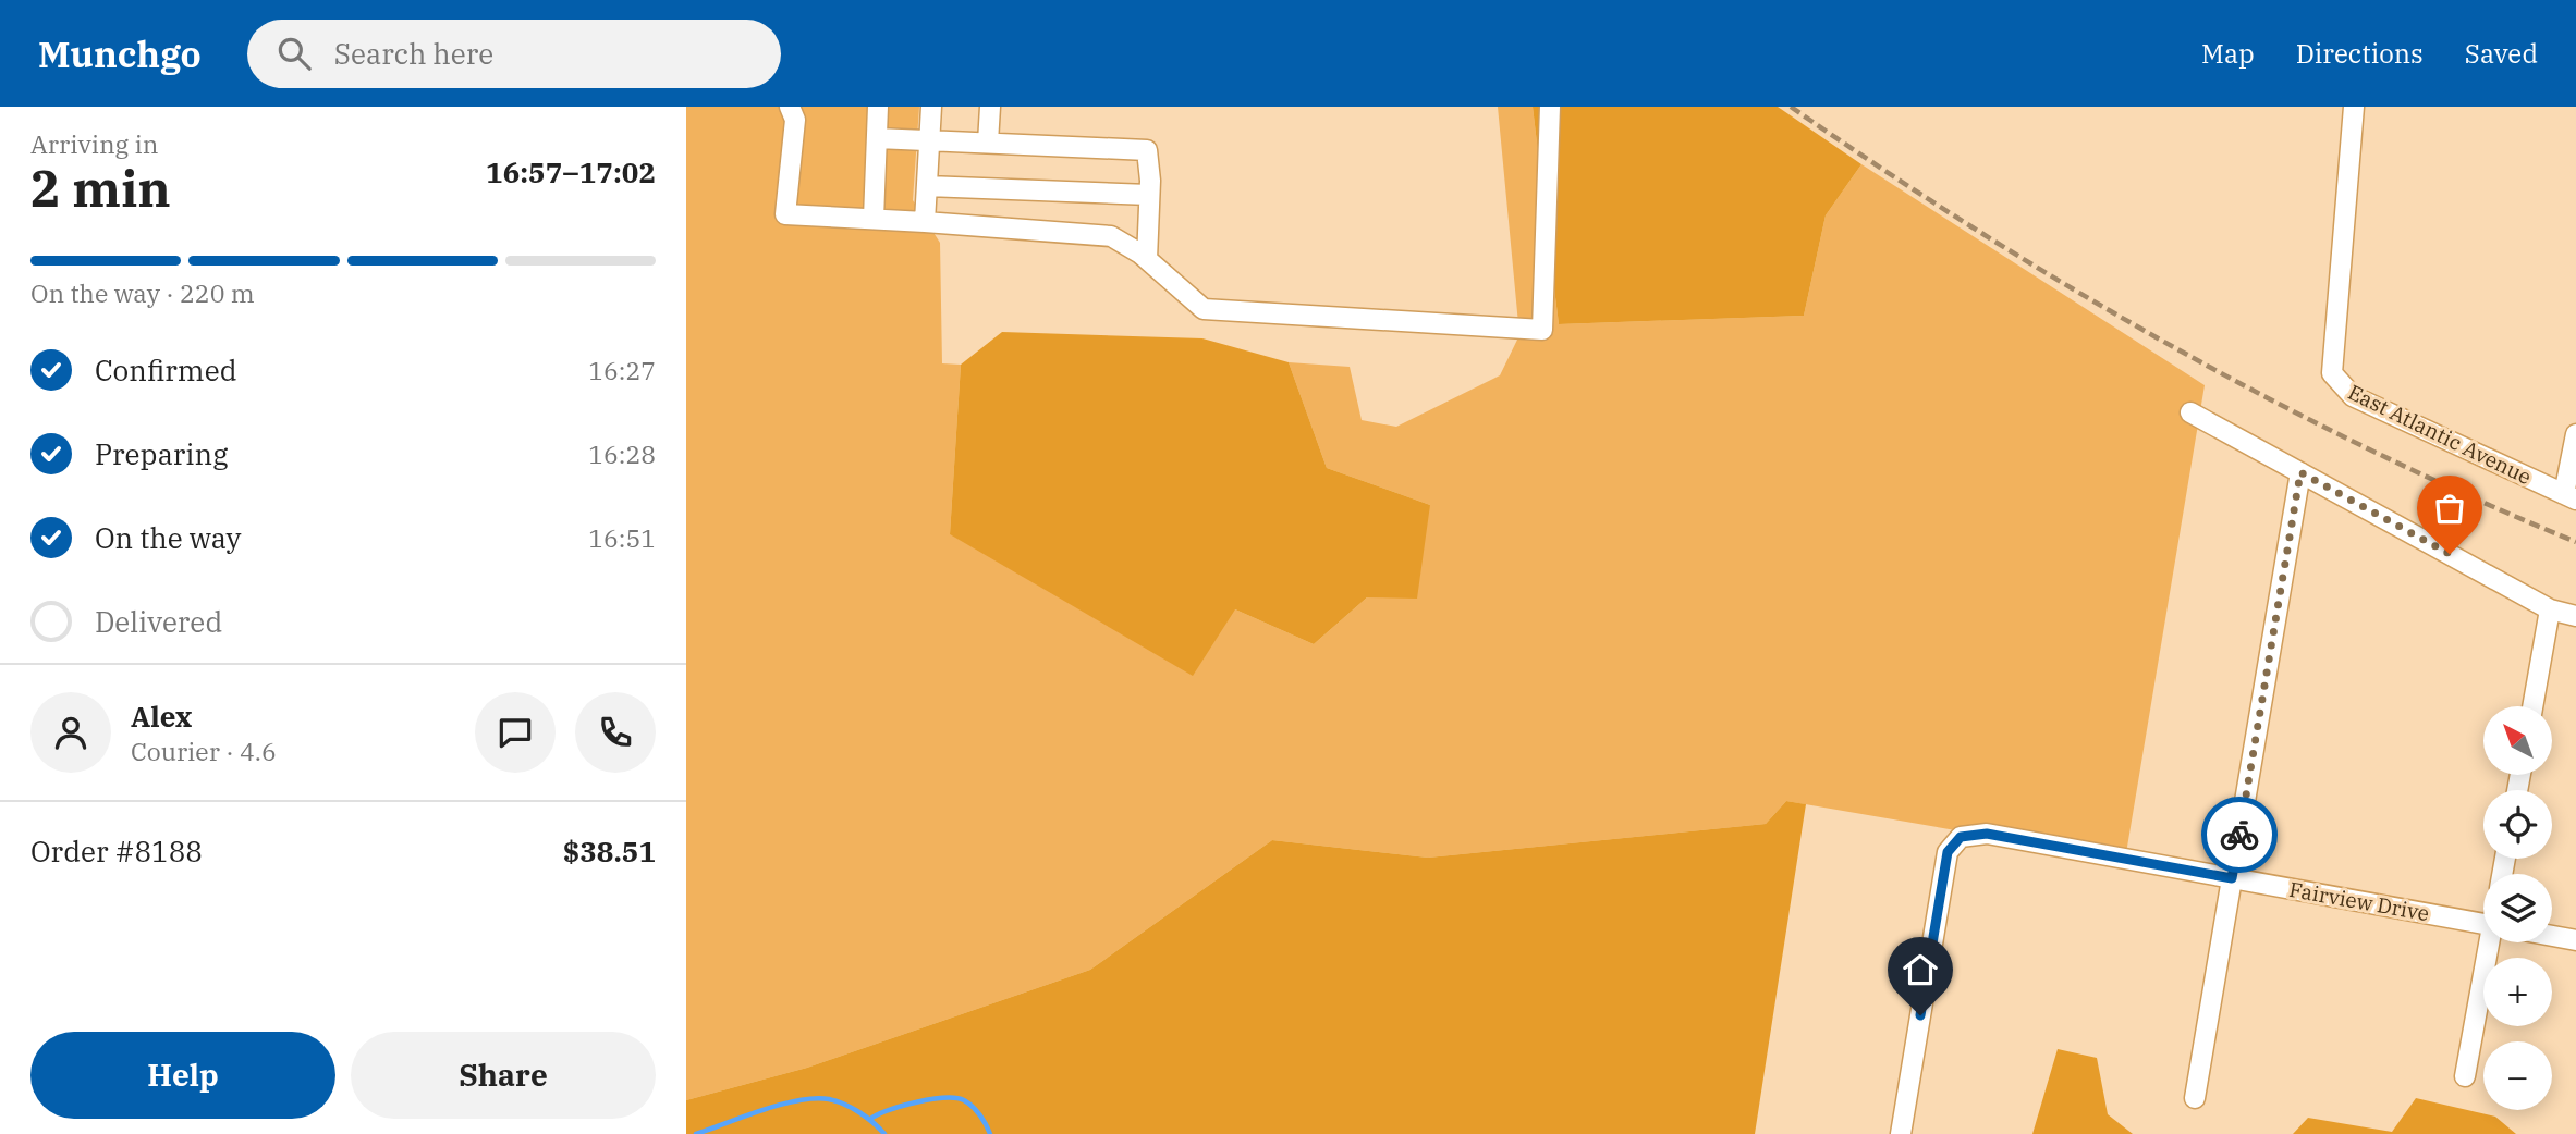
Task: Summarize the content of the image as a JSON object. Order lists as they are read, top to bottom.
{
  "streets": {
    "street": ["East Atlantic Avenue", "Fairview Drive"]
  },
  "north": "top left",
  "page": {
    "header": "Munchgo",
    "search": "Search here",
    "nav": ["Map", "Directions", "Saved"],
    "heading": ["2 min", "Arriving in", "16:57–17:02"],
    "panel": [
      "Alex",
      "Courier · 4.6",
      "Order #8188",
      "$38.51"
    ],
    "bar": "On the way · 220 m",
    "list": [
      ["Confirmed", "16:27"],
      ["Preparing", "16:28"],
      ["On the way", "16:51"],
      "Delivered"
    ],
    "map_buttons": ["+", "−"],
    "buttons": ["Help", "Share"]
  }
}
